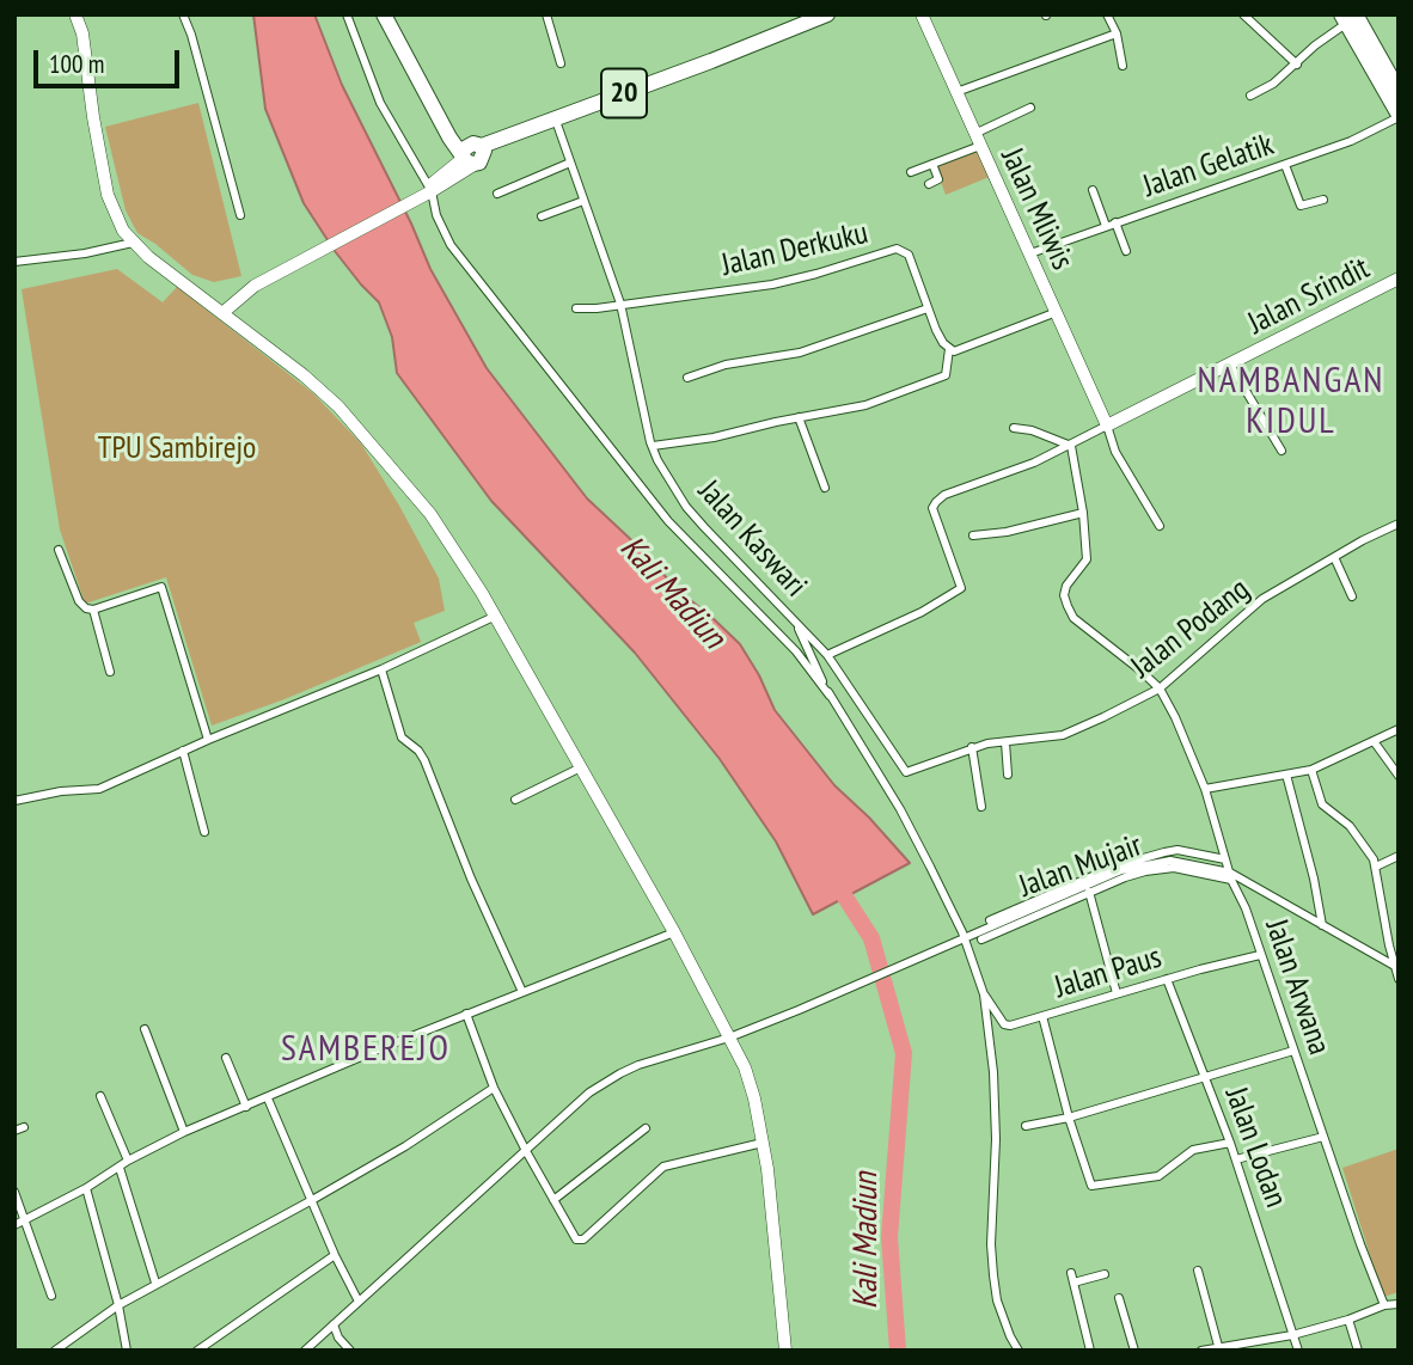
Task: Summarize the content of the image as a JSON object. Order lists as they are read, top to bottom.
{
  "streets": {
    "highway": ["20"],
    "main road": ["Jalan Mliwis", "Jalan Srindit"],
    "street": [
      "Jalan Gelatik",
      "Jalan Derkuku",
      "Jalan Kaswari",
      "Jalan Podang",
      "Jalan Mujair",
      "Jalan Paus",
      "Jalan Arwana",
      "Jalan Lodan"
    ]
  },
  "crossings": [
    ["20", "Jalan Kaswari"],
    ["Jalan Gelatik", "Jalan Mliwis"],
    ["Jalan Mliwis", "Jalan Srindit"],
    ["Jalan Derkuku", "Jalan Kaswari"],
    ["Jalan Kaswari", "Jalan Podang"],
    ["Jalan Podang", "Jalan Arwana"],
    ["Jalan Mujair", "Jalan Arwana"],
    ["Jalan Paus", "Jalan Arwana"],
    ["Jalan Paus", "Jalan Lodan"]
  ],
  "districts": ["NAMBANGAN KIDUL", "SAMBEREJO"],
  "water": ["Kali Madiun"],
  "parks": ["TPU Sambirejo"],
  "scale_bar": "100 m"
}
